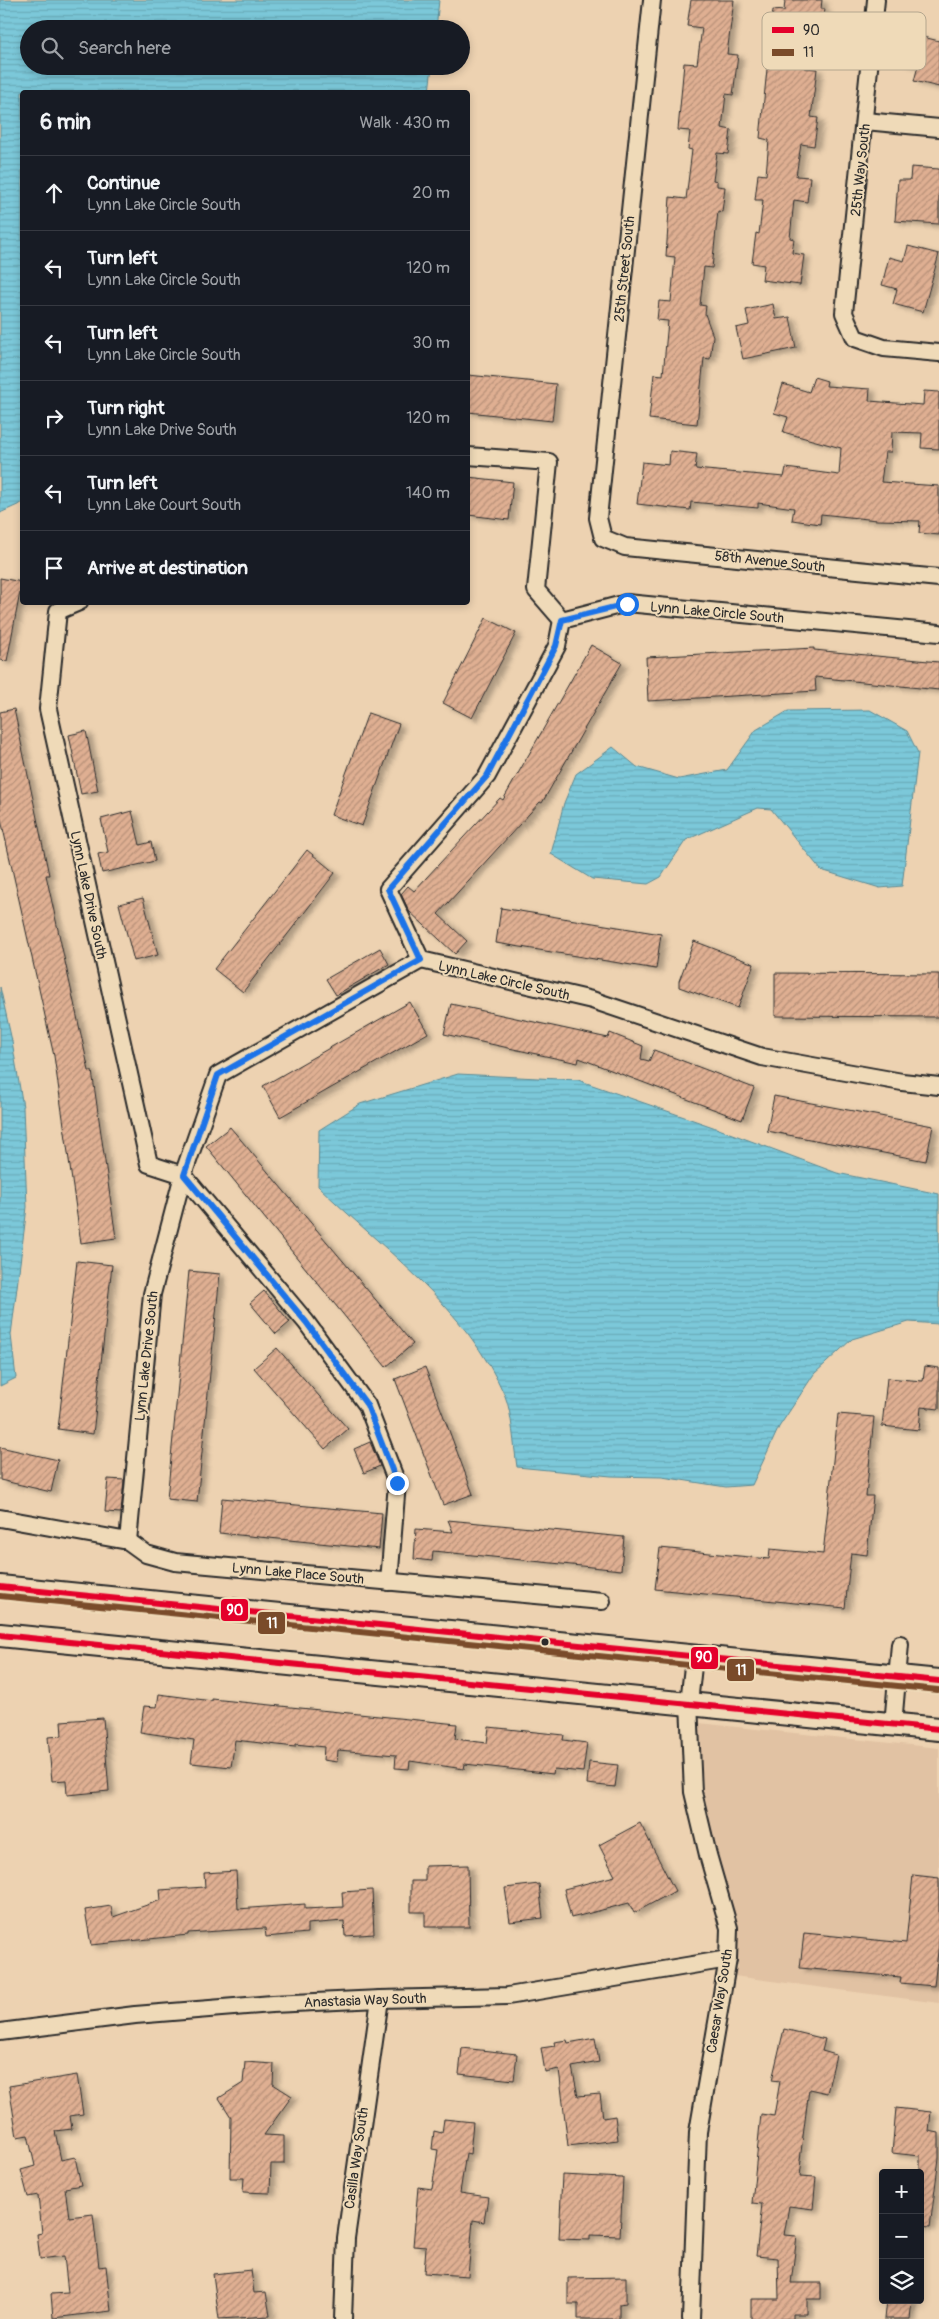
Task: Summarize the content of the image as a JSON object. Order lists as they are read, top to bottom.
{
  "streets": {
    "street": [
      "25th Way South",
      "25th Street South",
      "58th Avenue South",
      "Lynn Lake Circle South",
      "Lynn Lake Drive South",
      "Lynn Lake Place South",
      "Anastasia Way South",
      "Caesar Way South",
      "Casilla Way South"
    ]
  },
  "crossings": [
    ["25th Street South", "58th Avenue South"],
    ["Lynn Lake Circle South", "Lynn Lake Drive South"],
    ["Lynn Lake Drive South", "Lynn Lake Place South"],
    ["Anastasia Way South", "Caesar Way South"],
    ["Anastasia Way South", "Casilla Way South"]
  ],
  "lines": ["transit line 90", "transit line 11"],
  "legend": ["90", "11"],
  "page": {
    "search": "Search here",
    "heading": ["6 min", "Walk · 430 m"],
    "list": [
      ["Continue", "Lynn Lake Circle South", "20 m"],
      ["Turn left", "Lynn Lake Circle South", "120 m"],
      ["Turn left", "Lynn Lake Circle South", "30 m"],
      ["Turn right", "Lynn Lake Drive South", "120 m"],
      ["Turn left", "Lynn Lake Court South", "140 m"],
      "Arrive at destination"
    ],
    "map_buttons": ["+", "−"]
  }
}
